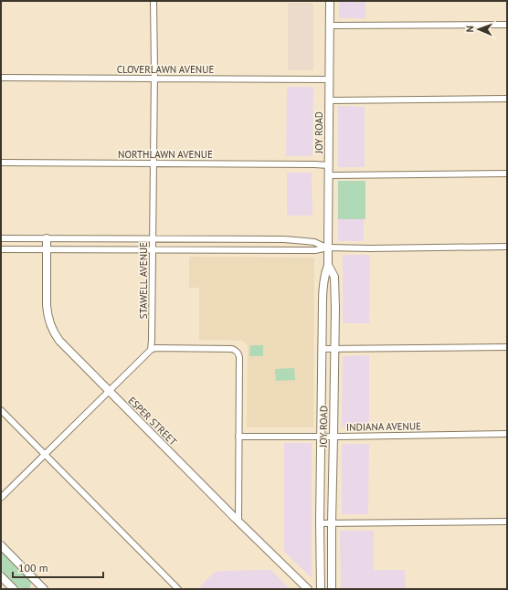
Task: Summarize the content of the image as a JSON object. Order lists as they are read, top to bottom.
{
  "streets": {
    "street": [
      "CLOVERLAWN AVENUE",
      "JOY ROAD",
      "NORTHLAWN AVENUE",
      "STAWELL AVENUE",
      "ESPER STREET",
      "INDIANA AVENUE"
    ]
  },
  "crossings": [
    ["CLOVERLAWN AVENUE", "JOY ROAD"],
    ["CLOVERLAWN AVENUE", "STAWELL AVENUE"],
    ["JOY ROAD", "NORTHLAWN AVENUE"],
    ["JOY ROAD", "INDIANA AVENUE"],
    ["NORTHLAWN AVENUE", "STAWELL AVENUE"]
  ],
  "scale_bar": "100 m",
  "north": "left"
}
